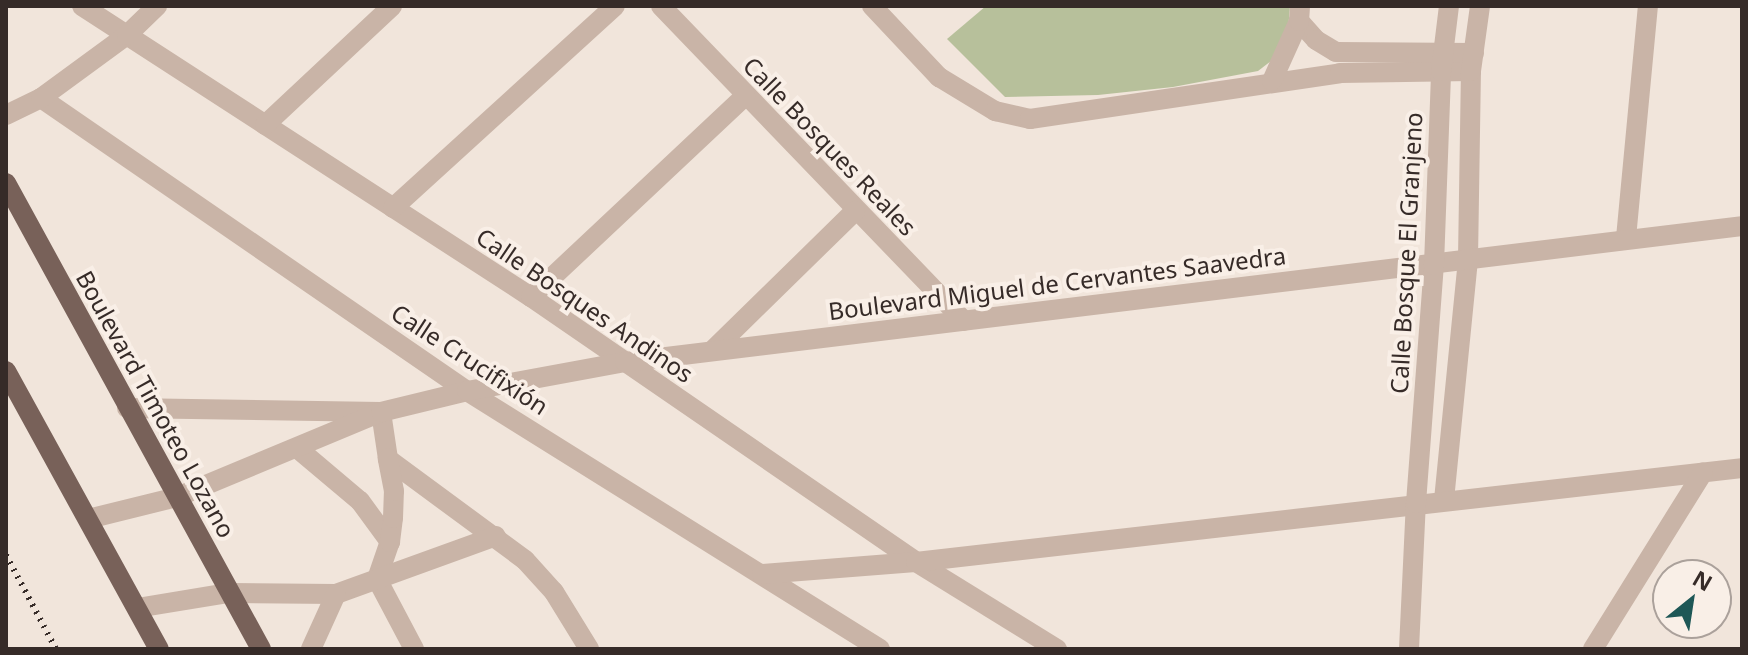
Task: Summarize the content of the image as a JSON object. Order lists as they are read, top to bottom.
{
  "streets": {
    "main road": ["Boulevard Timoteo Lozano"],
    "street": [
      "Calle Bosques Reales",
      "Calle Bosque El Granjeno",
      "Boulevard Miguel de Cervantes Saavedra",
      "Calle Bosques Andinos",
      "Calle Crucifixión"
    ]
  },
  "crossings": [
    ["Calle Bosques Reales", "Boulevard Miguel de Cervantes Saavedra"],
    ["Calle Bosque El Granjeno", "Boulevard Miguel de Cervantes Saavedra"],
    ["Boulevard Miguel de Cervantes Saavedra", "Calle Bosques Andinos"],
    ["Boulevard Miguel de Cervantes Saavedra", "Calle Crucifixión"],
    ["Boulevard Miguel de Cervantes Saavedra", "Boulevard Timoteo Lozano"]
  ],
  "north": "top right"
}
